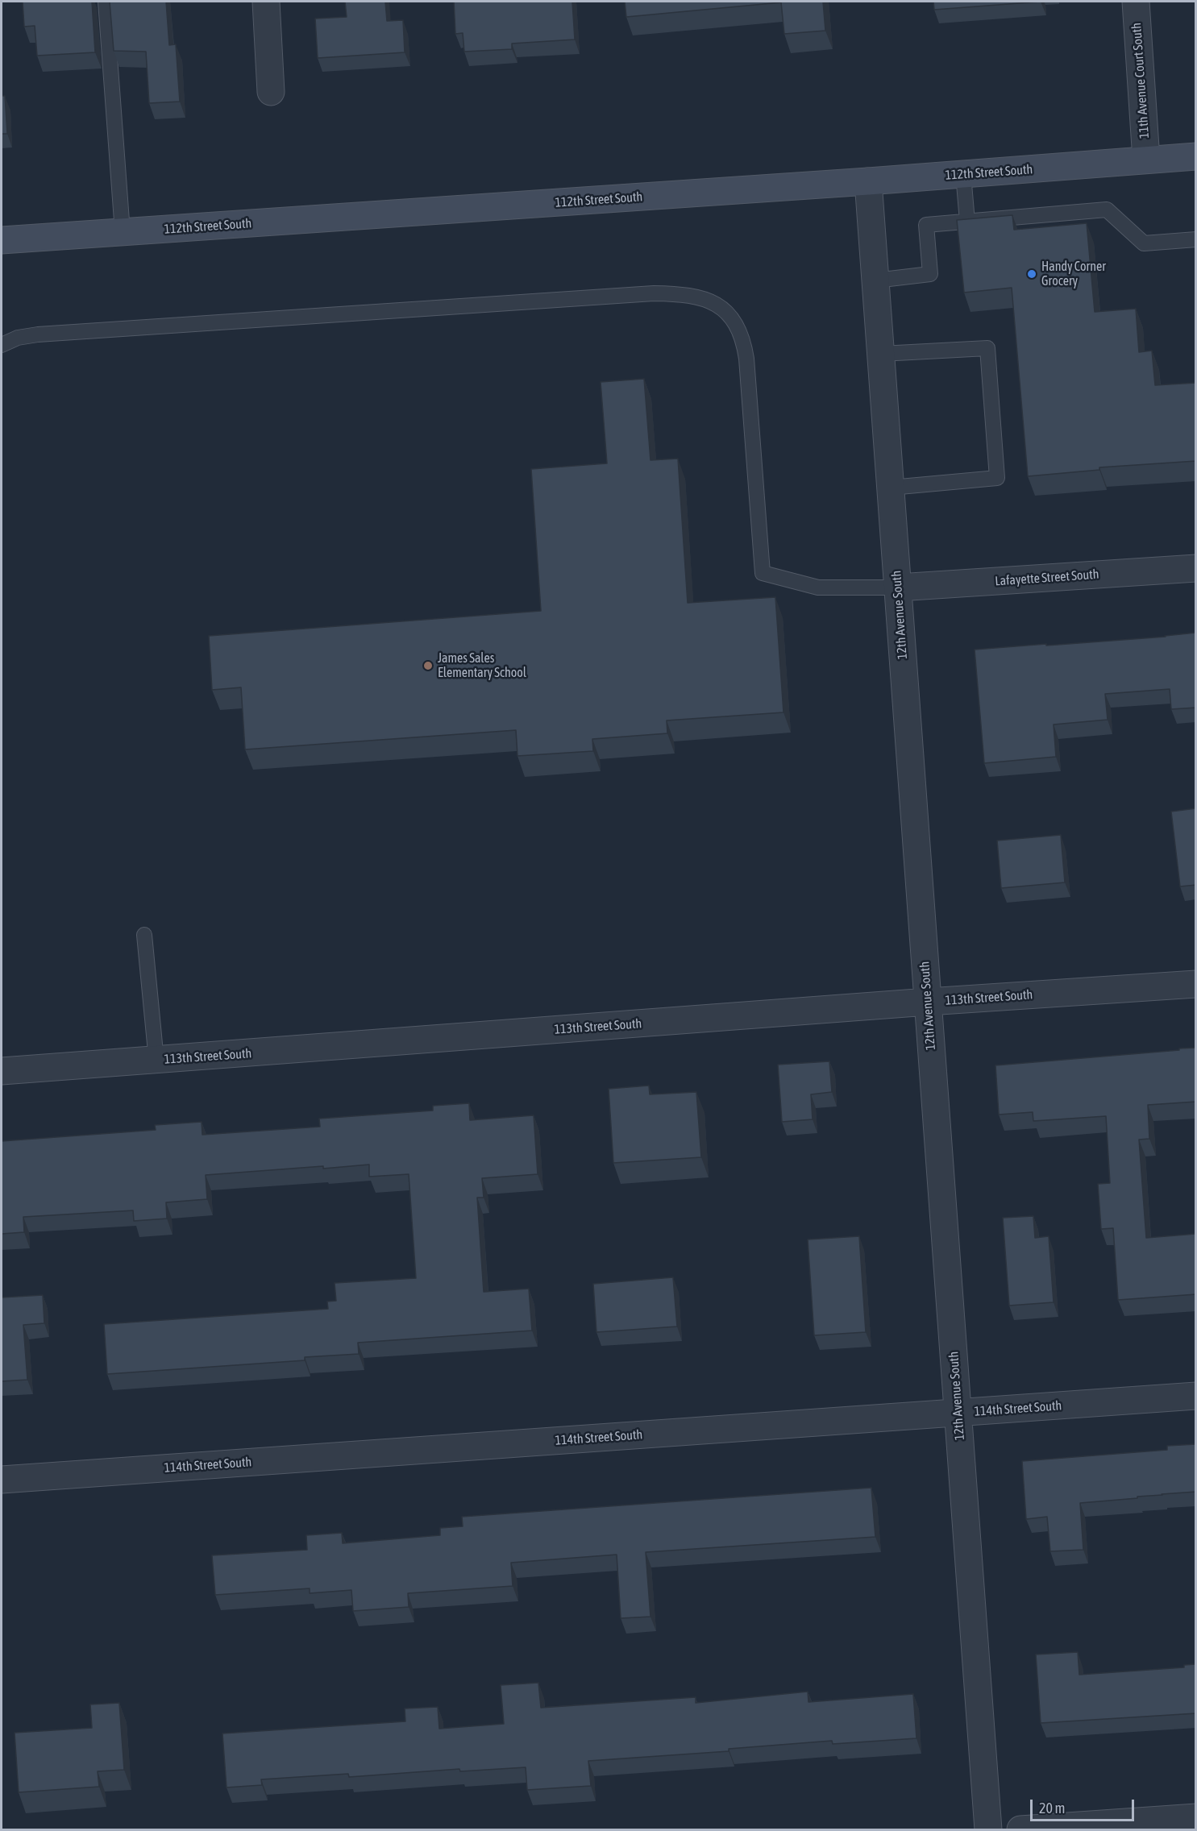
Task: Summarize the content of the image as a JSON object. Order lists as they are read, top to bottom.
{
  "streets": {
    "main road": ["112th Street South"],
    "street": [
      "11th Avenue Court South",
      "Lafayette Street South",
      "12th Avenue South",
      "113th Street South",
      "114th Street South"
    ]
  },
  "crossings": [
    ["11th Avenue Court South", "112th Street South"],
    ["112th Street South", "12th Avenue South"],
    ["Lafayette Street South", "12th Avenue South"],
    ["12th Avenue South", "113th Street South"],
    ["12th Avenue South", "114th Street South"]
  ],
  "places": ["Handy Corner Grocery", "James Sales Elementary School"],
  "scale_bar": "20 m"
}
